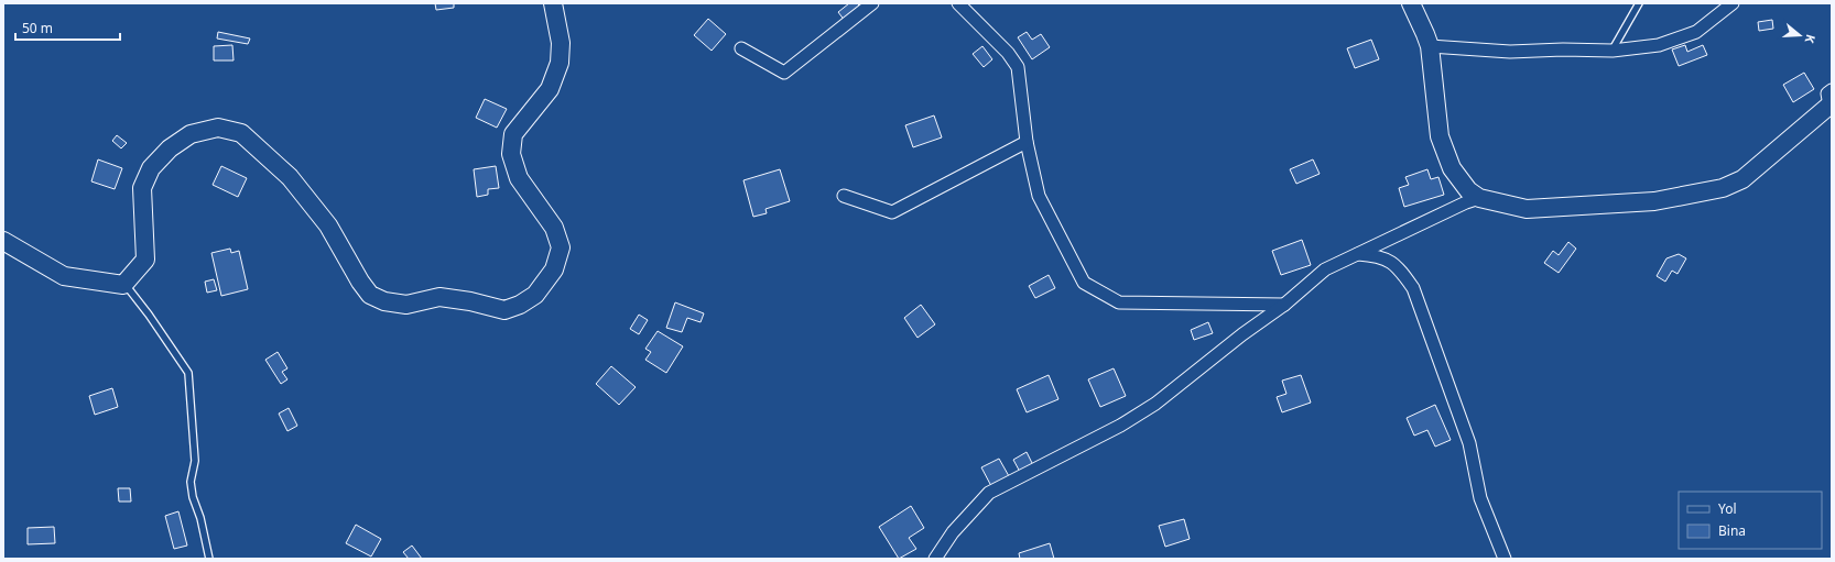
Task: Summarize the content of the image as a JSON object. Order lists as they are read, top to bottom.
{
  "legend": ["Yol", "Bina"],
  "scale_bar": "50 m",
  "north": "right"
}
